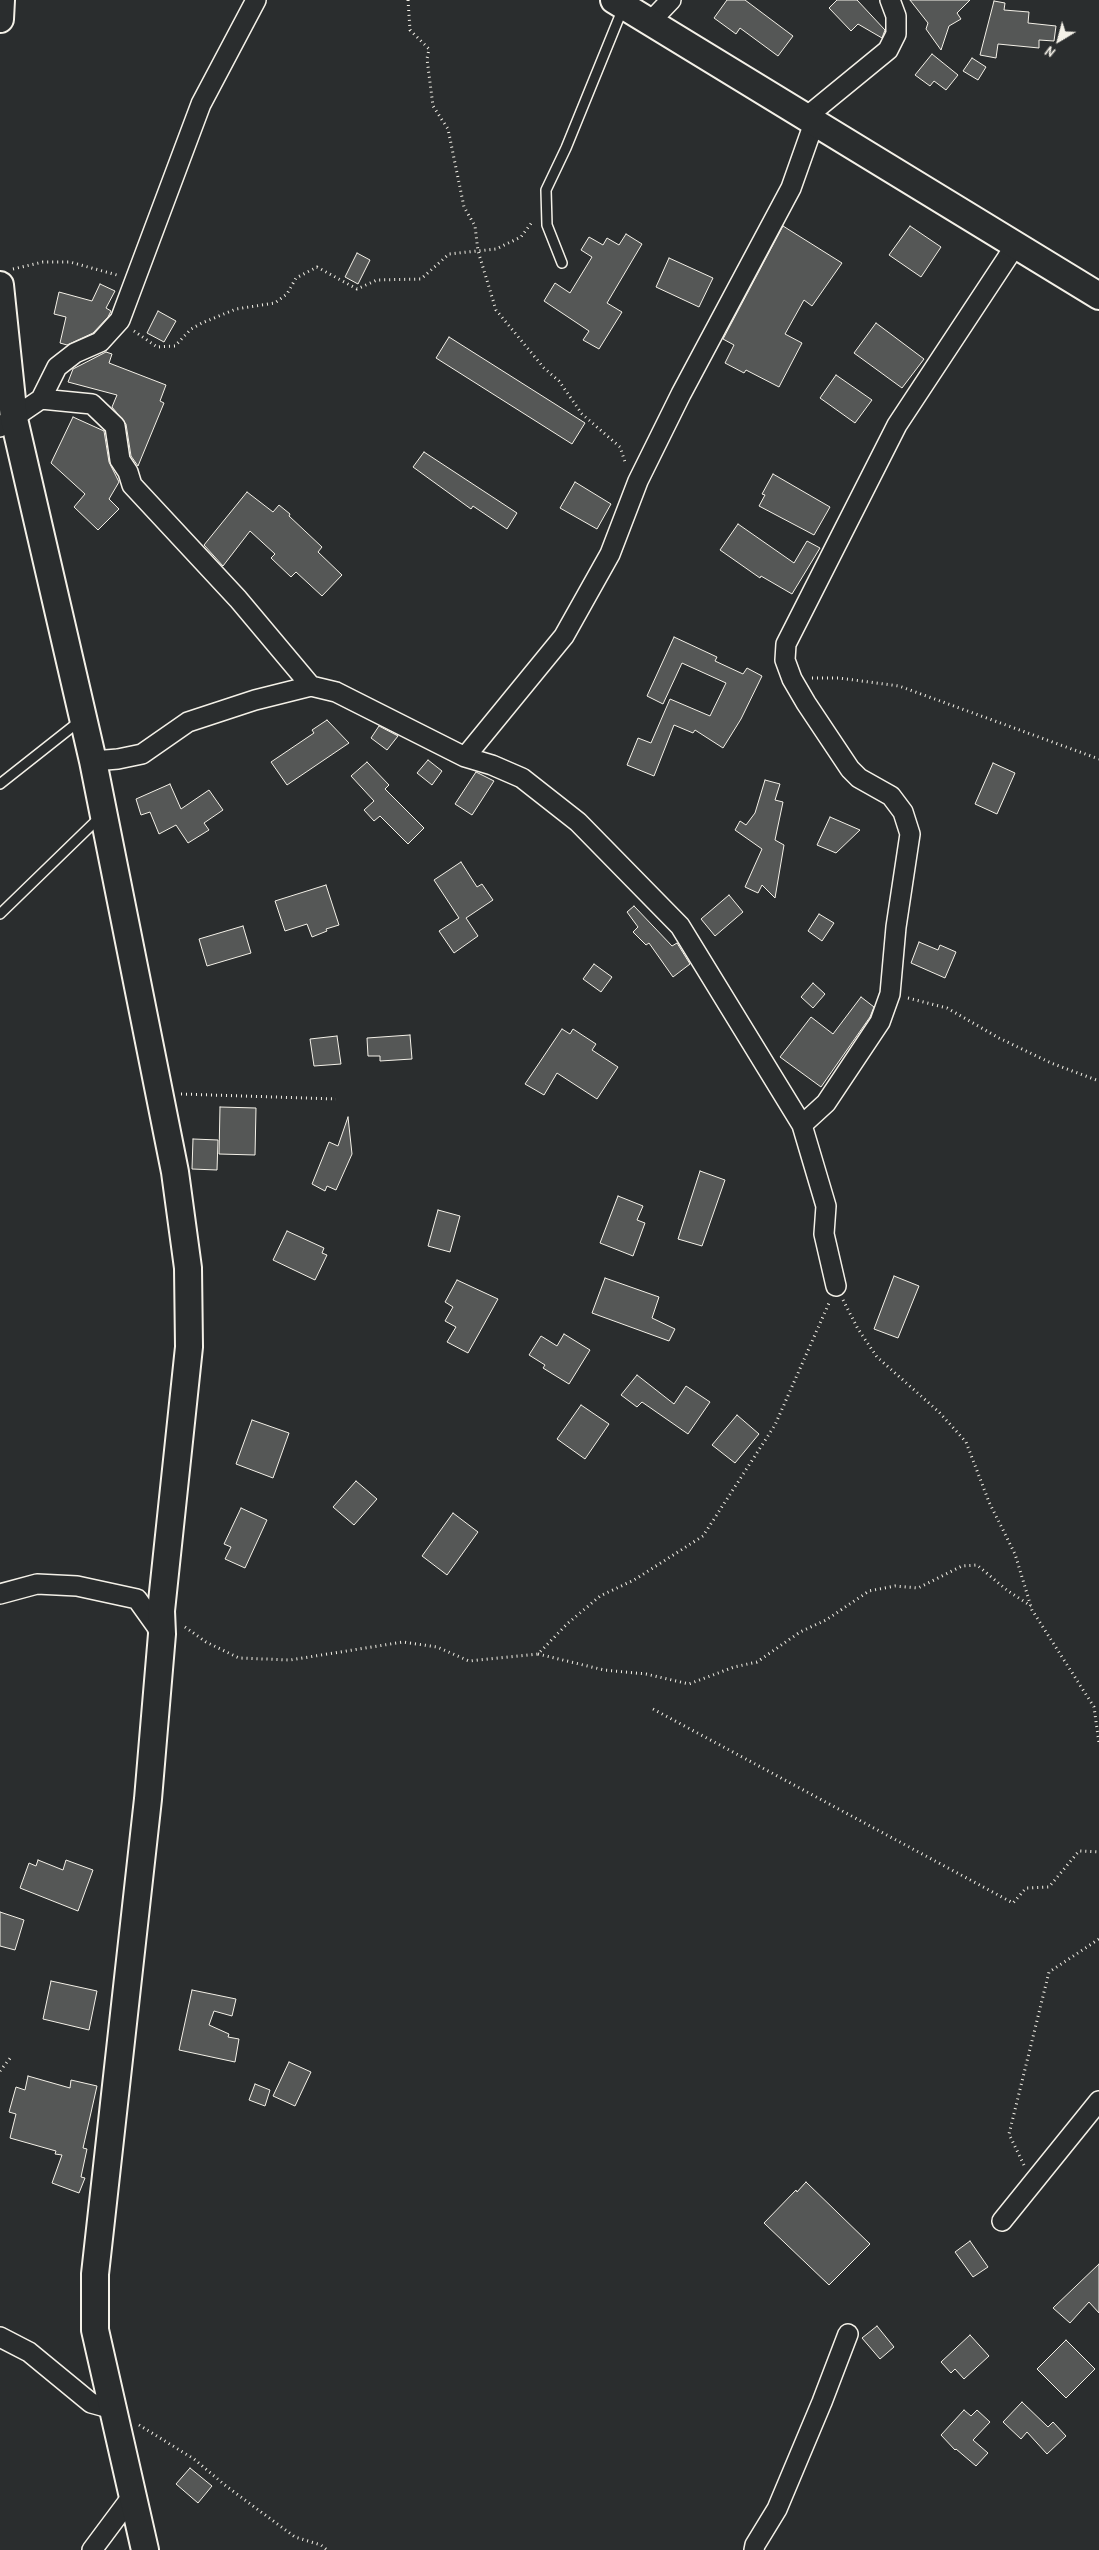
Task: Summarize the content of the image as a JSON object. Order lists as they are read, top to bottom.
{
  "north": "bottom left"
}
